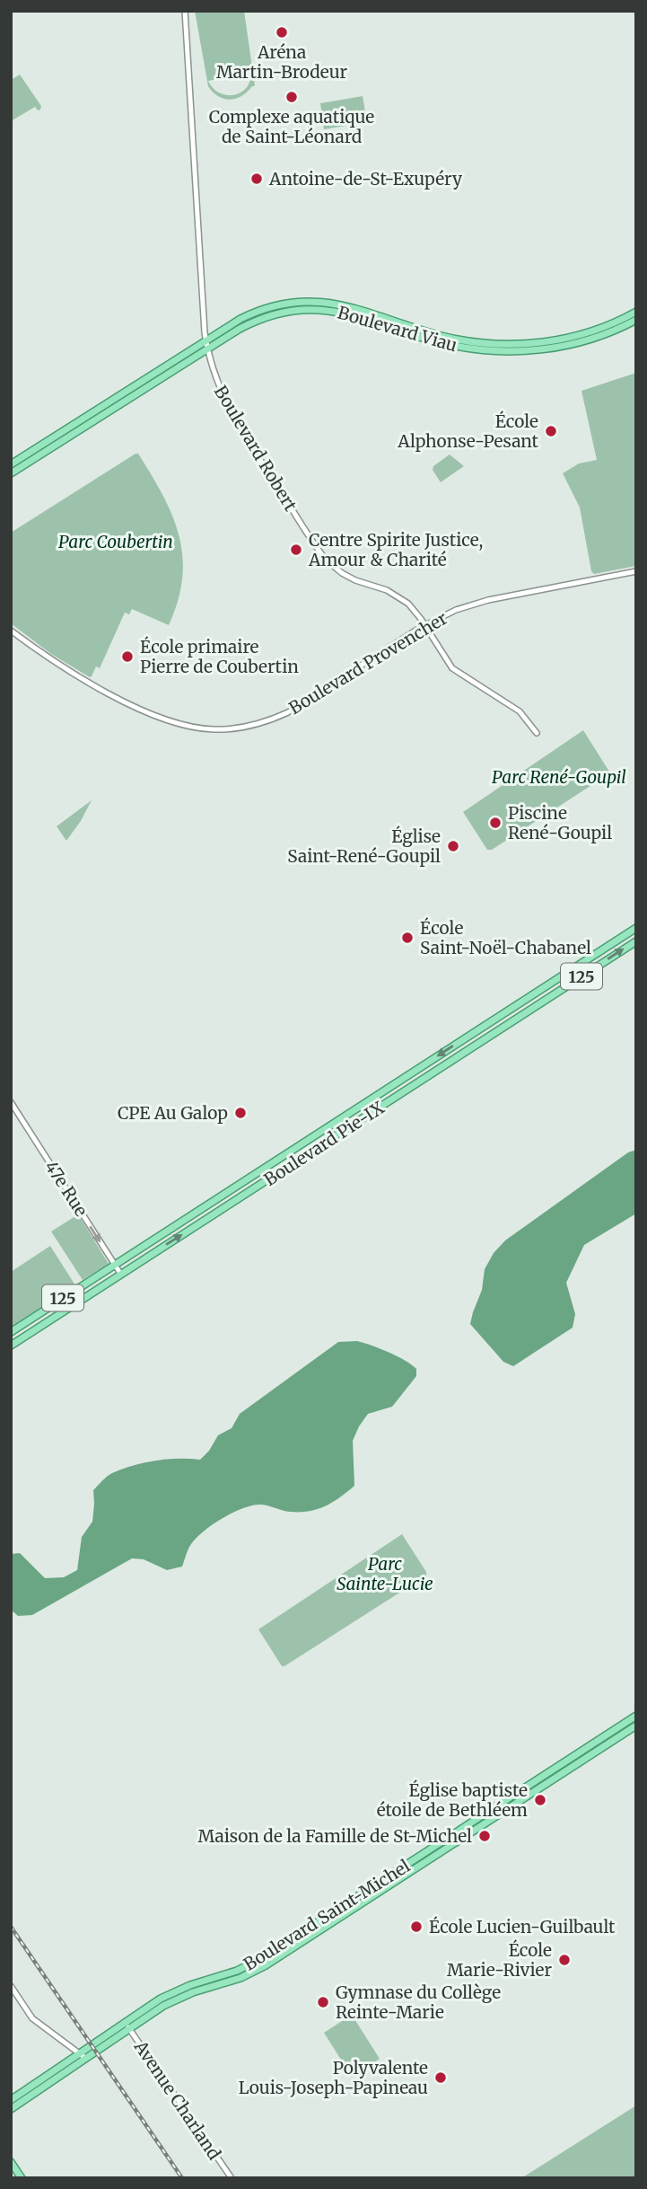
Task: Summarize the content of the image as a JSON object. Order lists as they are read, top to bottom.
{
  "streets": {
    "main road": [
      "Boulevard Viau",
      "125",
      "Boulevard Pie-IX",
      "Boulevard Saint-Michel"
    ],
    "street": [
      "Boulevard Robert",
      "Boulevard Provencher",
      "47e Rue",
      "Avenue Charland"
    ]
  },
  "crossings": [
    ["Boulevard Viau", "Boulevard Robert"],
    ["Boulevard Robert", "Boulevard Provencher"],
    ["Boulevard Pie-IX", "47e Rue"],
    ["Boulevard Saint-Michel", "Avenue Charland"]
  ],
  "one_way": ["47e Rue"],
  "parks": ["Parc Coubertin", "Parc René-Goupil", "Parc Sainte-Lucie"],
  "places": [
    "Aréna Martin-Brodeur",
    "Complexe aquatique de Saint-Léonard",
    "Antoine-de-St-Exupéry",
    "École Alphonse-Pesant",
    "Centre Spirite Justice, Amour & Charité",
    "École primaire Pierre de Coubertin",
    "Piscine René-Goupil",
    "Église Saint-René-Goupil",
    "École Saint-Noël-Chabanel",
    "CPE Au Galop",
    "Église baptiste étoile de Bethléem",
    "Maison de la Famille de St-Michel",
    "École Lucien-Guilbault",
    "École Marie-Rivier",
    "Gymnase du Collège Reinte-Marie",
    "Polyvalente Louis-Joseph-Papineau"
  ]
}
